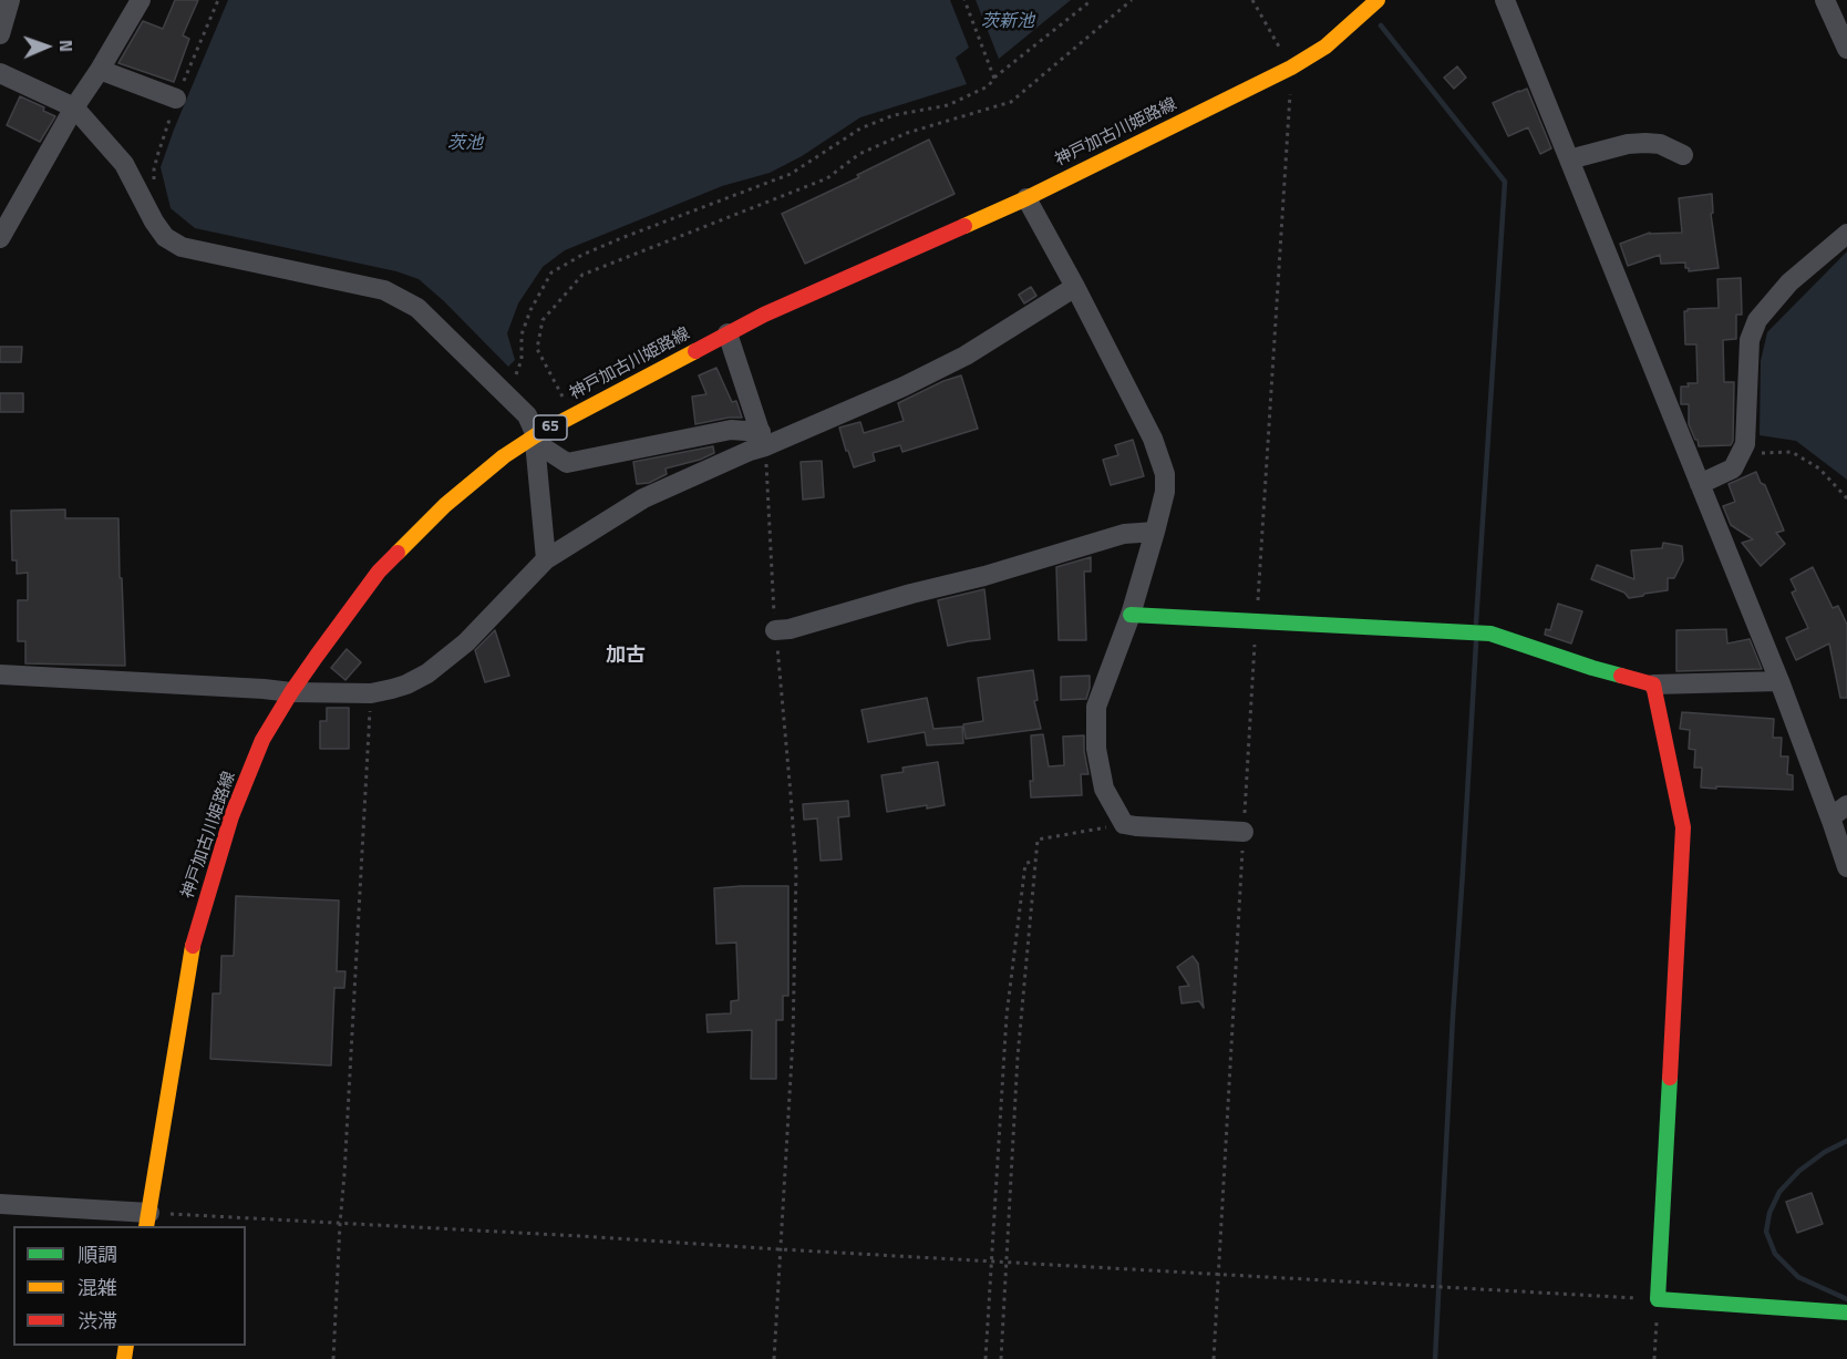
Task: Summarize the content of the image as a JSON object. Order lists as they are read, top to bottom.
{
  "streets": {
    "main road": ["神戸加古川姫路線", "65"]
  },
  "districts": ["加古"],
  "water": ["茨新池", "茨池"],
  "legend": ["順調", "混雑", "渋滞"],
  "north": "right"
}
